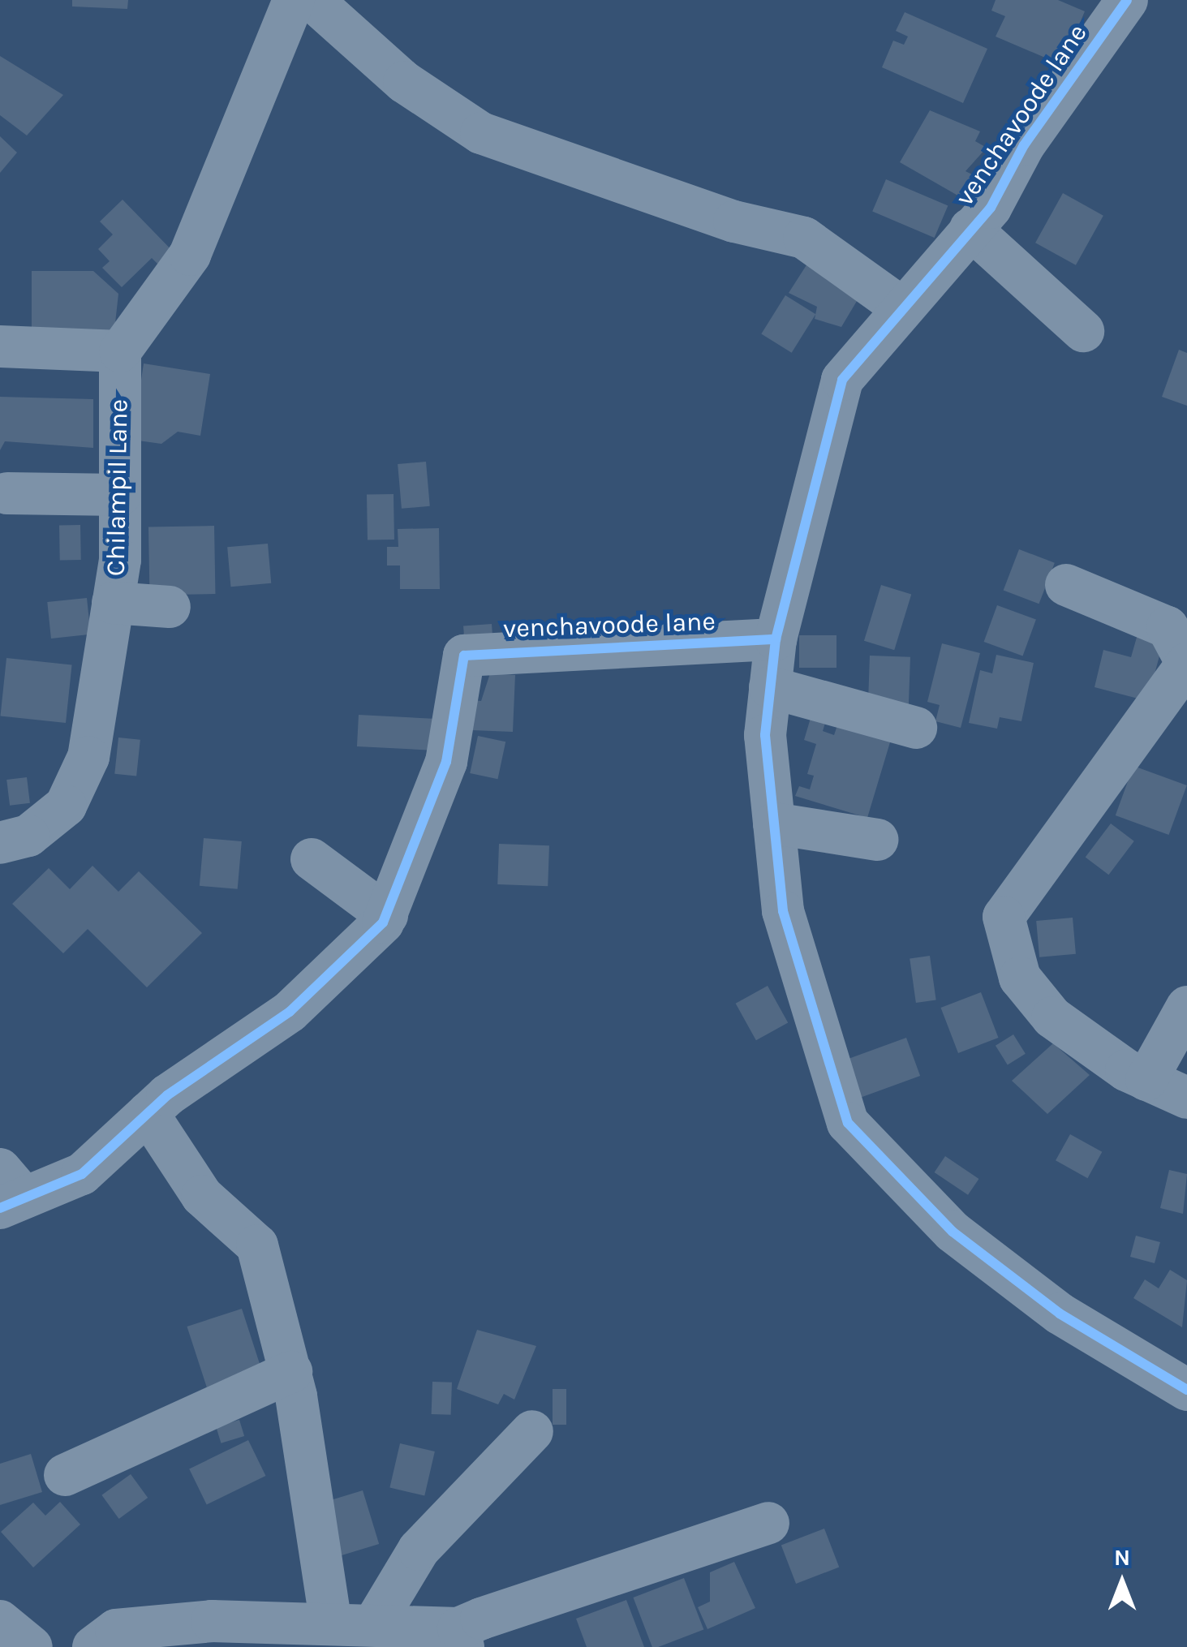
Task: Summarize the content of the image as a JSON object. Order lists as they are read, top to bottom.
{
  "streets": {
    "street": ["venchavoode lane", "Chilampil Lane"]
  },
  "north": "top"
}
